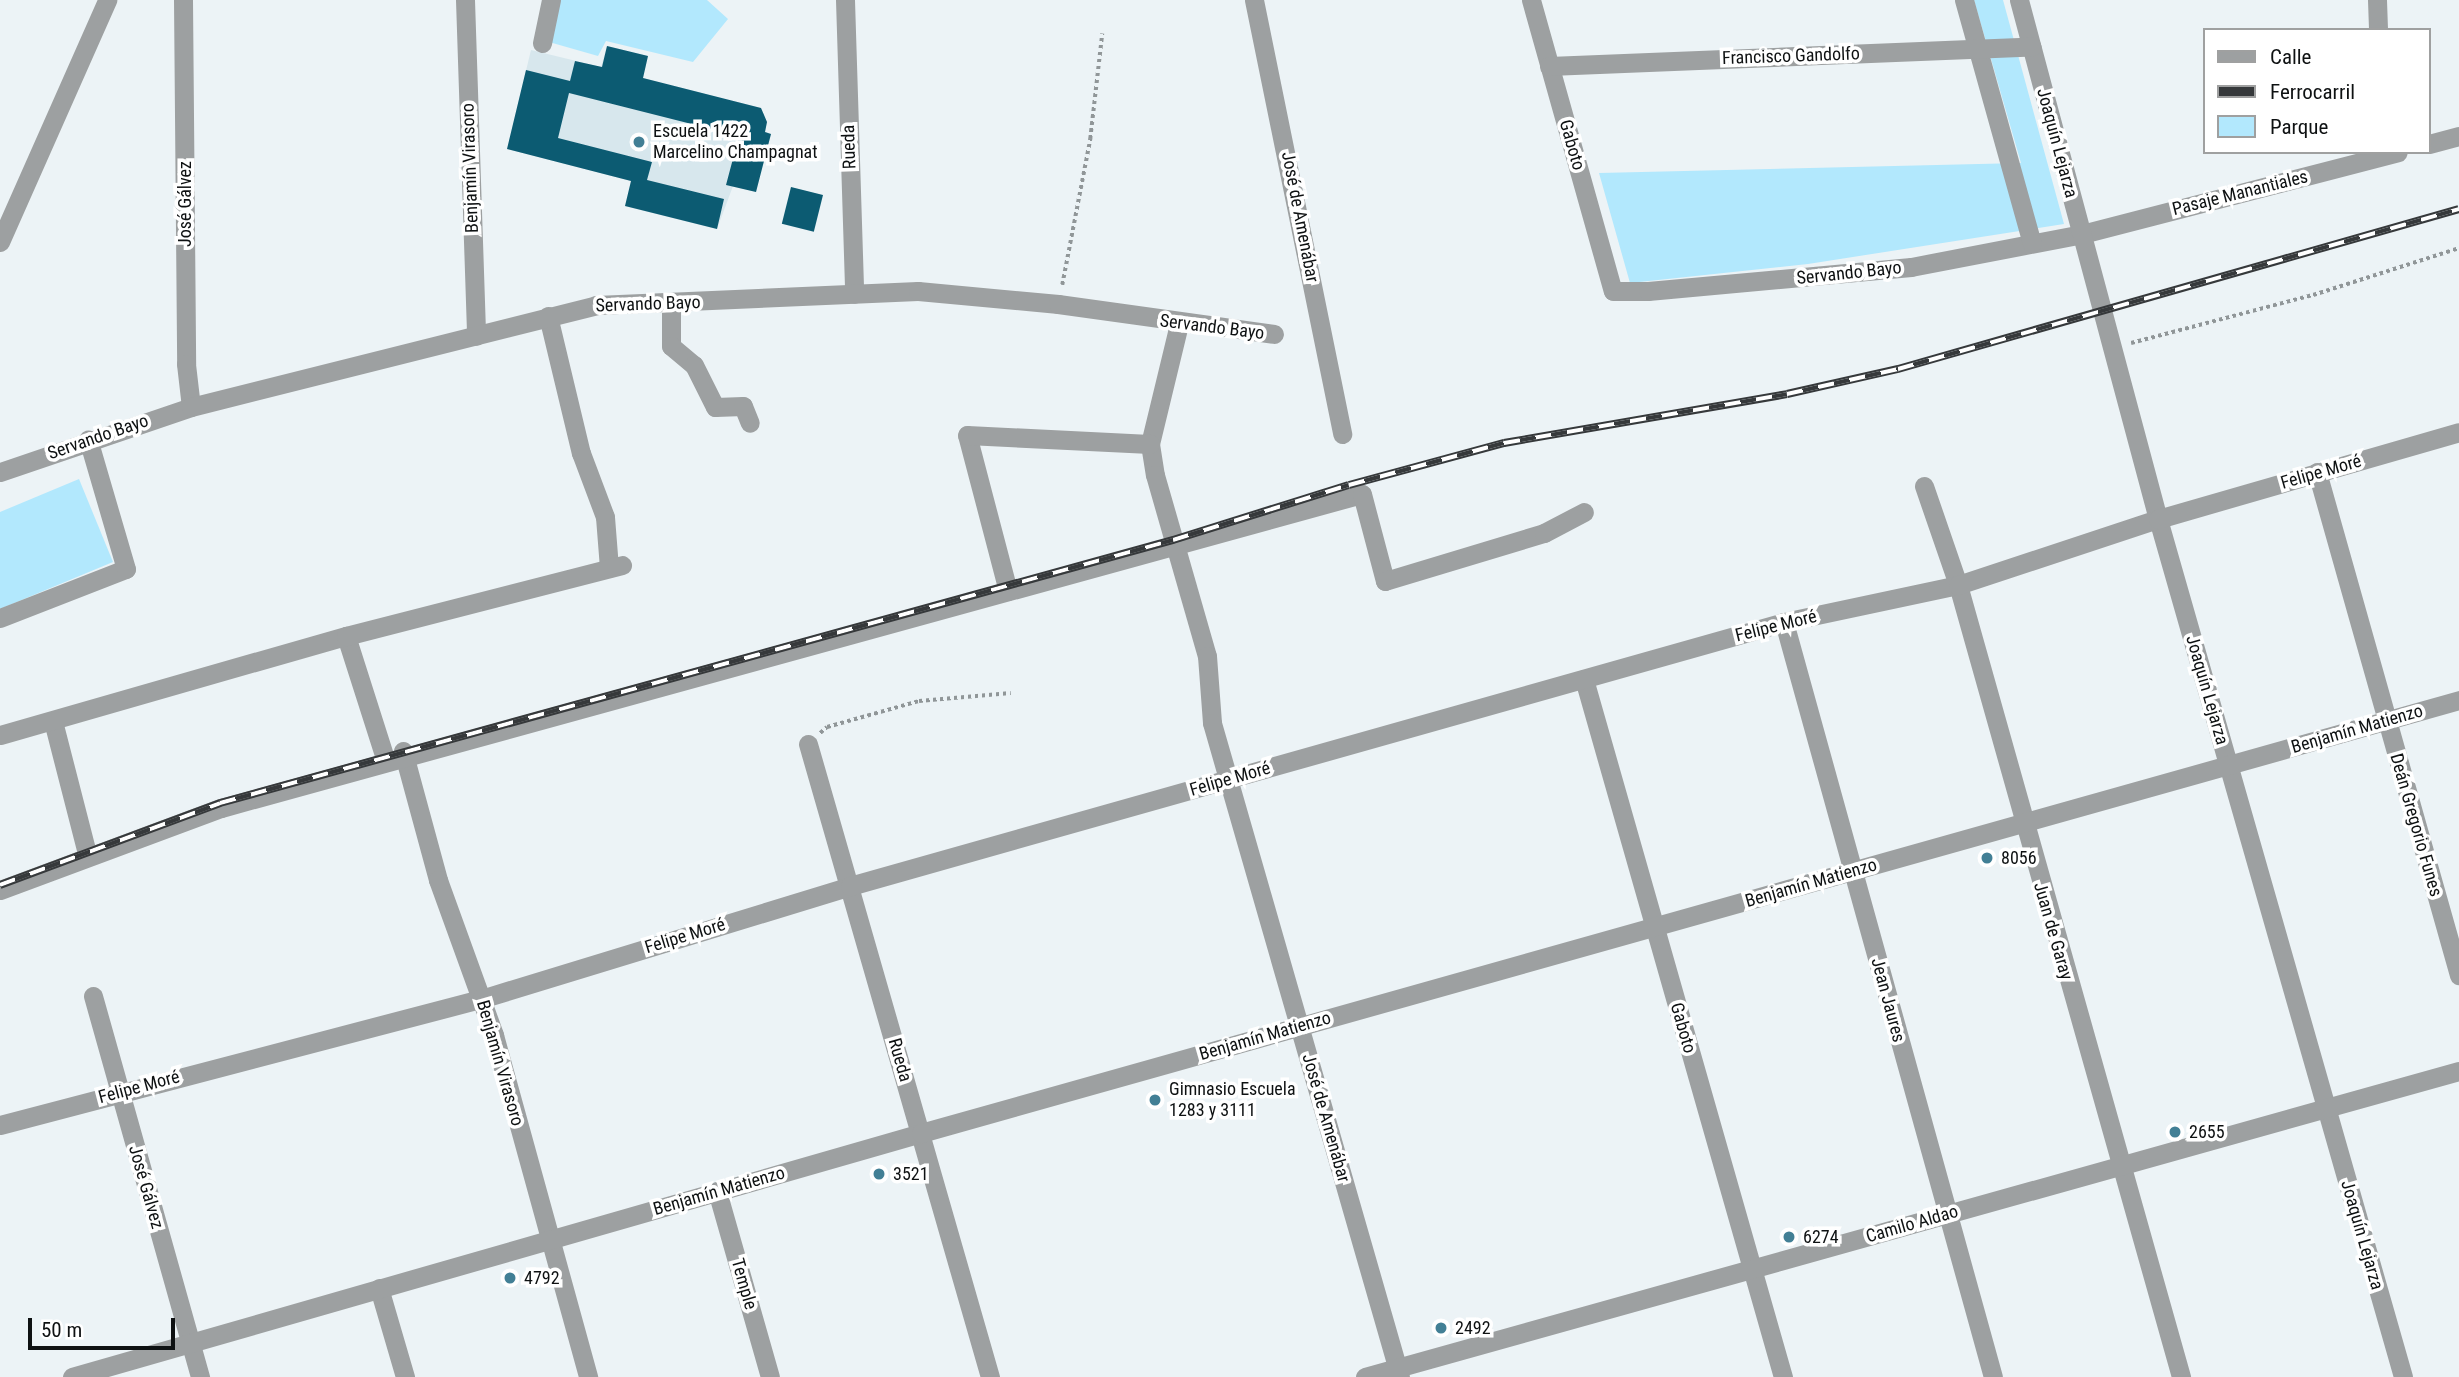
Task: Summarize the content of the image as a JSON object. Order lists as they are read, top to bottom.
{
  "streets": {
    "street": [
      "Francisco Gandolfo",
      "Joaquín Lejarza",
      "Gaboto",
      "Rueda",
      "Benjamín Virasoro",
      "Pasaje Manantiales",
      "José Gálvez",
      "José de Amenábar",
      "Servando Bayo",
      "Felipe Moré",
      "Benjamín Matienzo",
      "Deán Gregorio Funes",
      "Juan de Garay",
      "Jean Jaures",
      "Camilo Aldao",
      "Temple"
    ]
  },
  "crossings": [
    ["Francisco Gandolfo", "Joaquín Lejarza"],
    ["Francisco Gandolfo", "Gaboto"],
    ["Joaquín Lejarza", "Pasaje Manantiales"],
    ["Joaquín Lejarza", "Servando Bayo"],
    ["Joaquín Lejarza", "Felipe Moré"],
    ["Joaquín Lejarza", "Benjamín Matienzo"],
    ["Joaquín Lejarza", "Camilo Aldao"],
    ["Gaboto", "Servando Bayo"],
    ["Gaboto", "Felipe Moré"],
    ["Gaboto", "Benjamín Matienzo"],
    ["Gaboto", "Camilo Aldao"],
    ["Rueda", "Servando Bayo"],
    ["Rueda", "Felipe Moré"],
    ["Rueda", "Benjamín Matienzo"],
    ["Benjamín Virasoro", "Servando Bayo"],
    ["Benjamín Virasoro", "Felipe Moré"],
    ["Benjamín Virasoro", "Benjamín Matienzo"],
    ["Pasaje Manantiales", "Servando Bayo"],
    ["José Gálvez", "Servando Bayo"],
    ["José Gálvez", "Felipe Moré"],
    ["José Gálvez", "Benjamín Matienzo"],
    ["José de Amenábar", "Felipe Moré"],
    ["José de Amenábar", "Benjamín Matienzo"],
    ["José de Amenábar", "Camilo Aldao"],
    ["Felipe Moré", "Deán Gregorio Funes"],
    ["Felipe Moré", "Juan de Garay"],
    ["Felipe Moré", "Jean Jaures"],
    ["Benjamín Matienzo", "Deán Gregorio Funes"],
    ["Benjamín Matienzo", "Juan de Garay"],
    ["Benjamín Matienzo", "Jean Jaures"],
    ["Benjamín Matienzo", "Temple"],
    ["Juan de Garay", "Camilo Aldao"],
    ["Jean Jaures", "Camilo Aldao"]
  ],
  "places": [
    "Escuela 1422 Marcelino Champagnat",
    "8056",
    "Gimnasio Escuela 1283 y 3111",
    "2655",
    "3521",
    "6274",
    "4792",
    "2492"
  ],
  "legend": ["Calle", "Ferrocarril", "Parque"],
  "scale_bar": "50 m"
}
